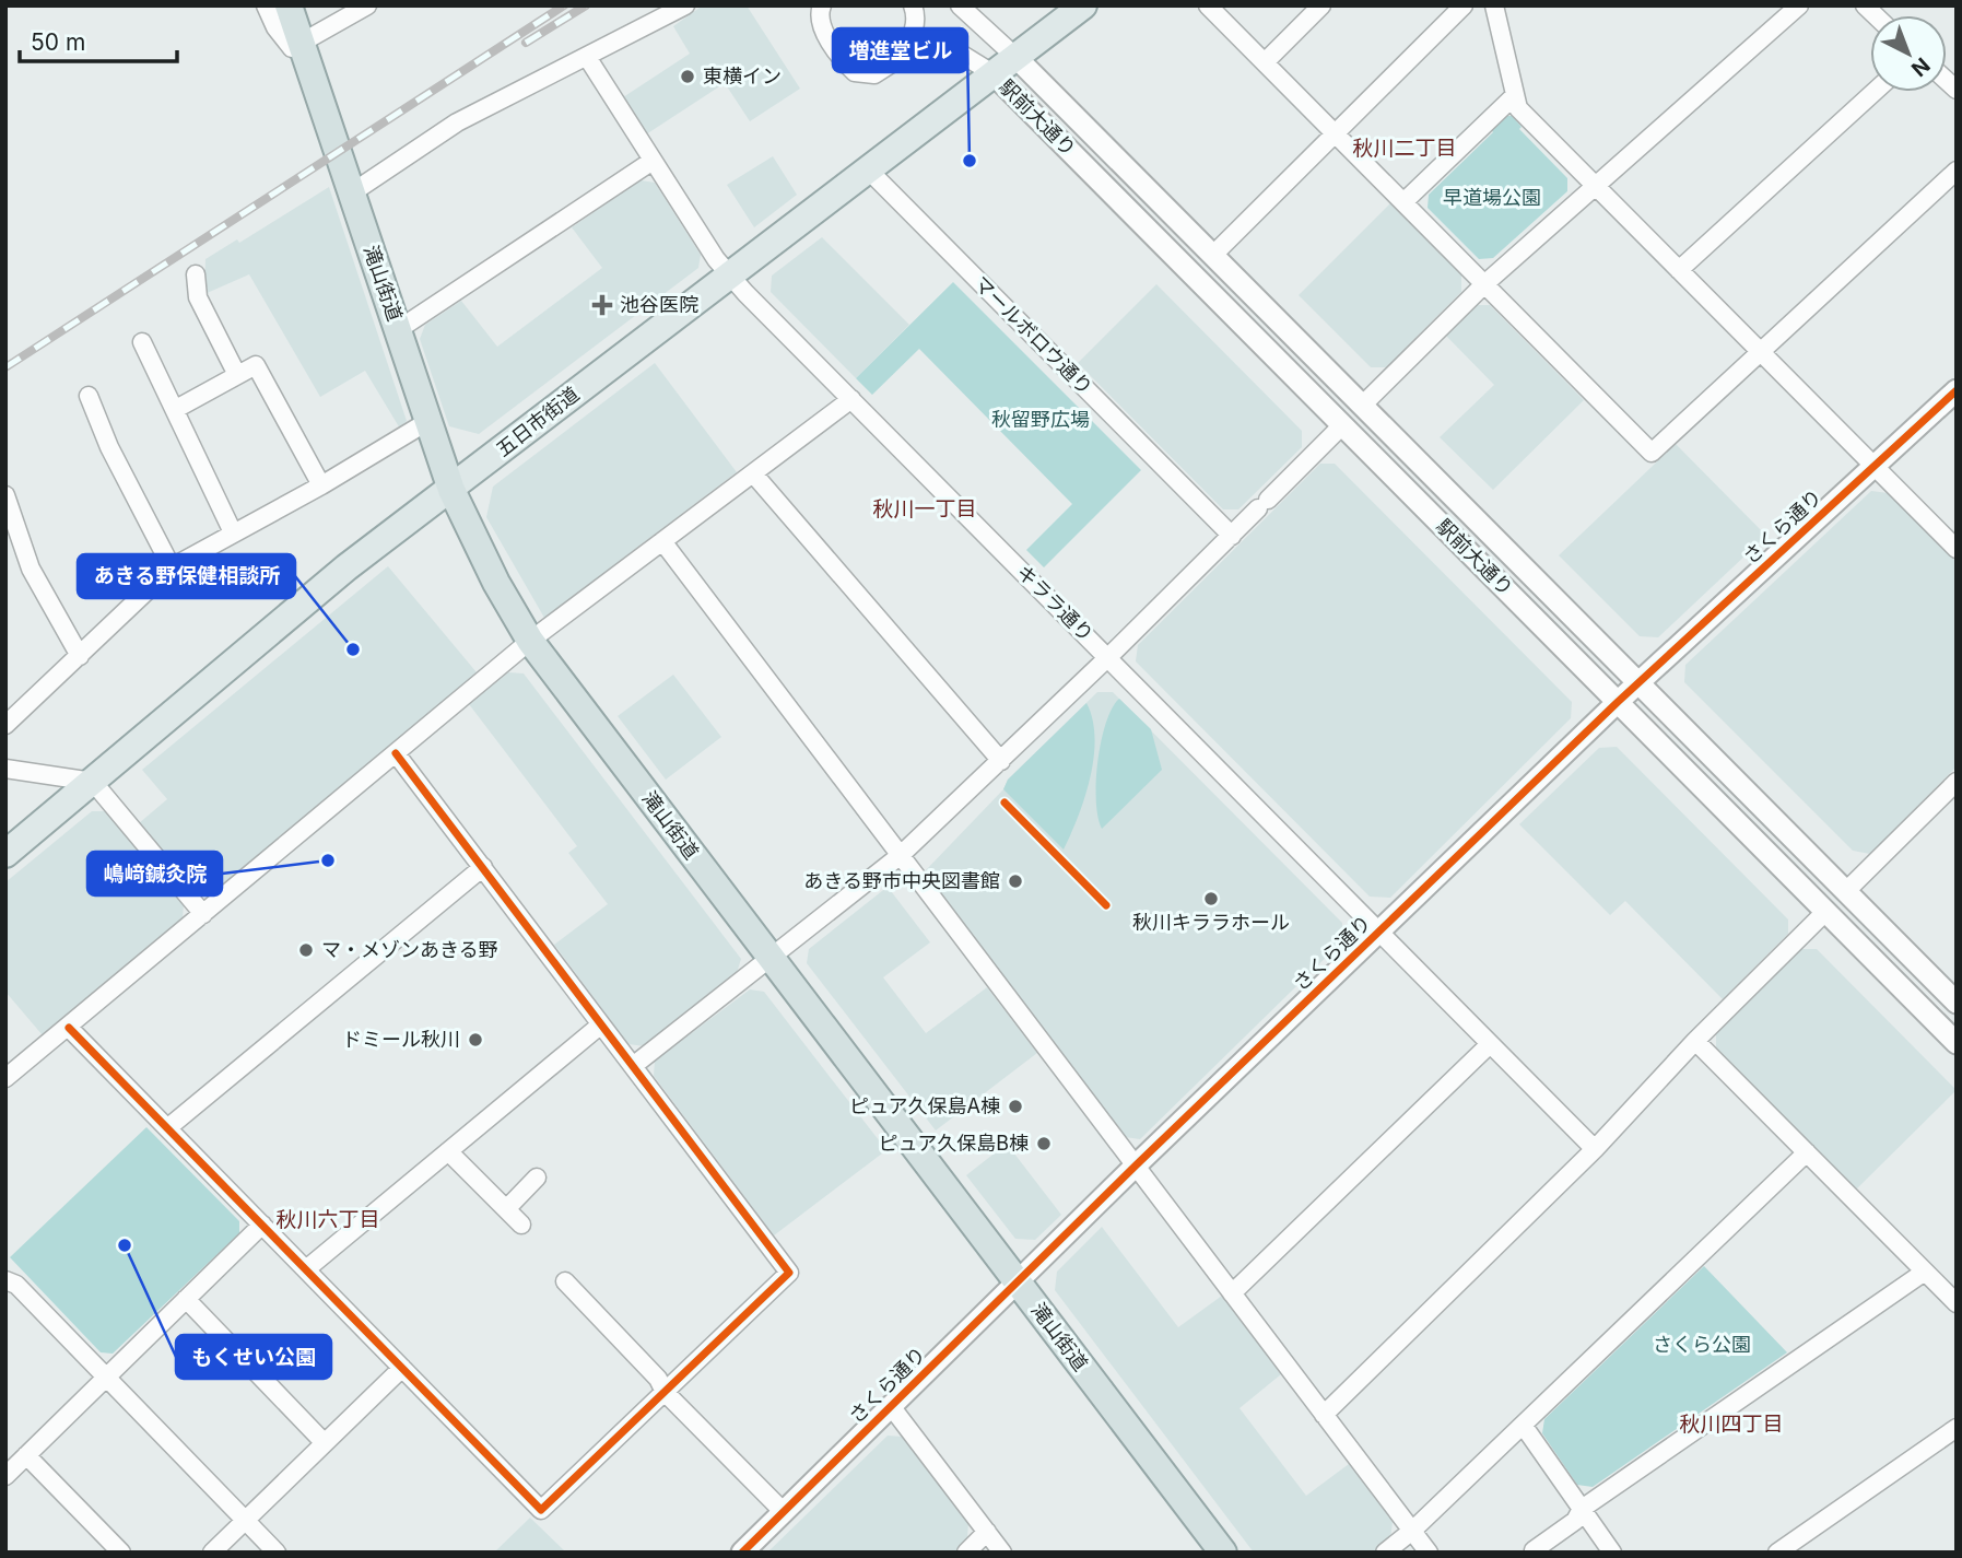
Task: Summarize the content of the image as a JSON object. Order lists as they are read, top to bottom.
{
  "streets": {
    "highway": ["滝山街道"],
    "main road": ["五日市街道"],
    "street": [
      "駅前大通り",
      "マールボロウ通り",
      "さくら通り",
      "キララ通り"
    ]
  },
  "crossings": [
    ["駅前大通り", "五日市街道"],
    ["駅前大通り", "さくら通り"],
    ["滝山街道", "五日市街道"],
    ["滝山街道", "さくら通り"],
    ["マールボロウ通り", "五日市街道"],
    ["五日市街道", "キララ通り"],
    ["さくら通り", "キララ通り"]
  ],
  "districts": [
    "秋川二丁目",
    "秋川一丁目",
    "秋川六丁目",
    "秋川四丁目"
  ],
  "parks": ["早道場公園", "秋留野広場", "さくら公園"],
  "places": {
    "other": [
      "東横イン",
      "増進堂ビル",
      "あきる野保健相談所",
      "嶋﨑鍼灸院",
      "あきる野市中央図書館",
      "秋川キララホール",
      "マ・メゾンあきる野",
      "ドミール秋川",
      "ピュア久保島A棟",
      "ピュア久保島B棟",
      "もくせい公園"
    ],
    "health": ["池谷医院"]
  },
  "scale_bar": "50 m",
  "north": "bottom right"
}
